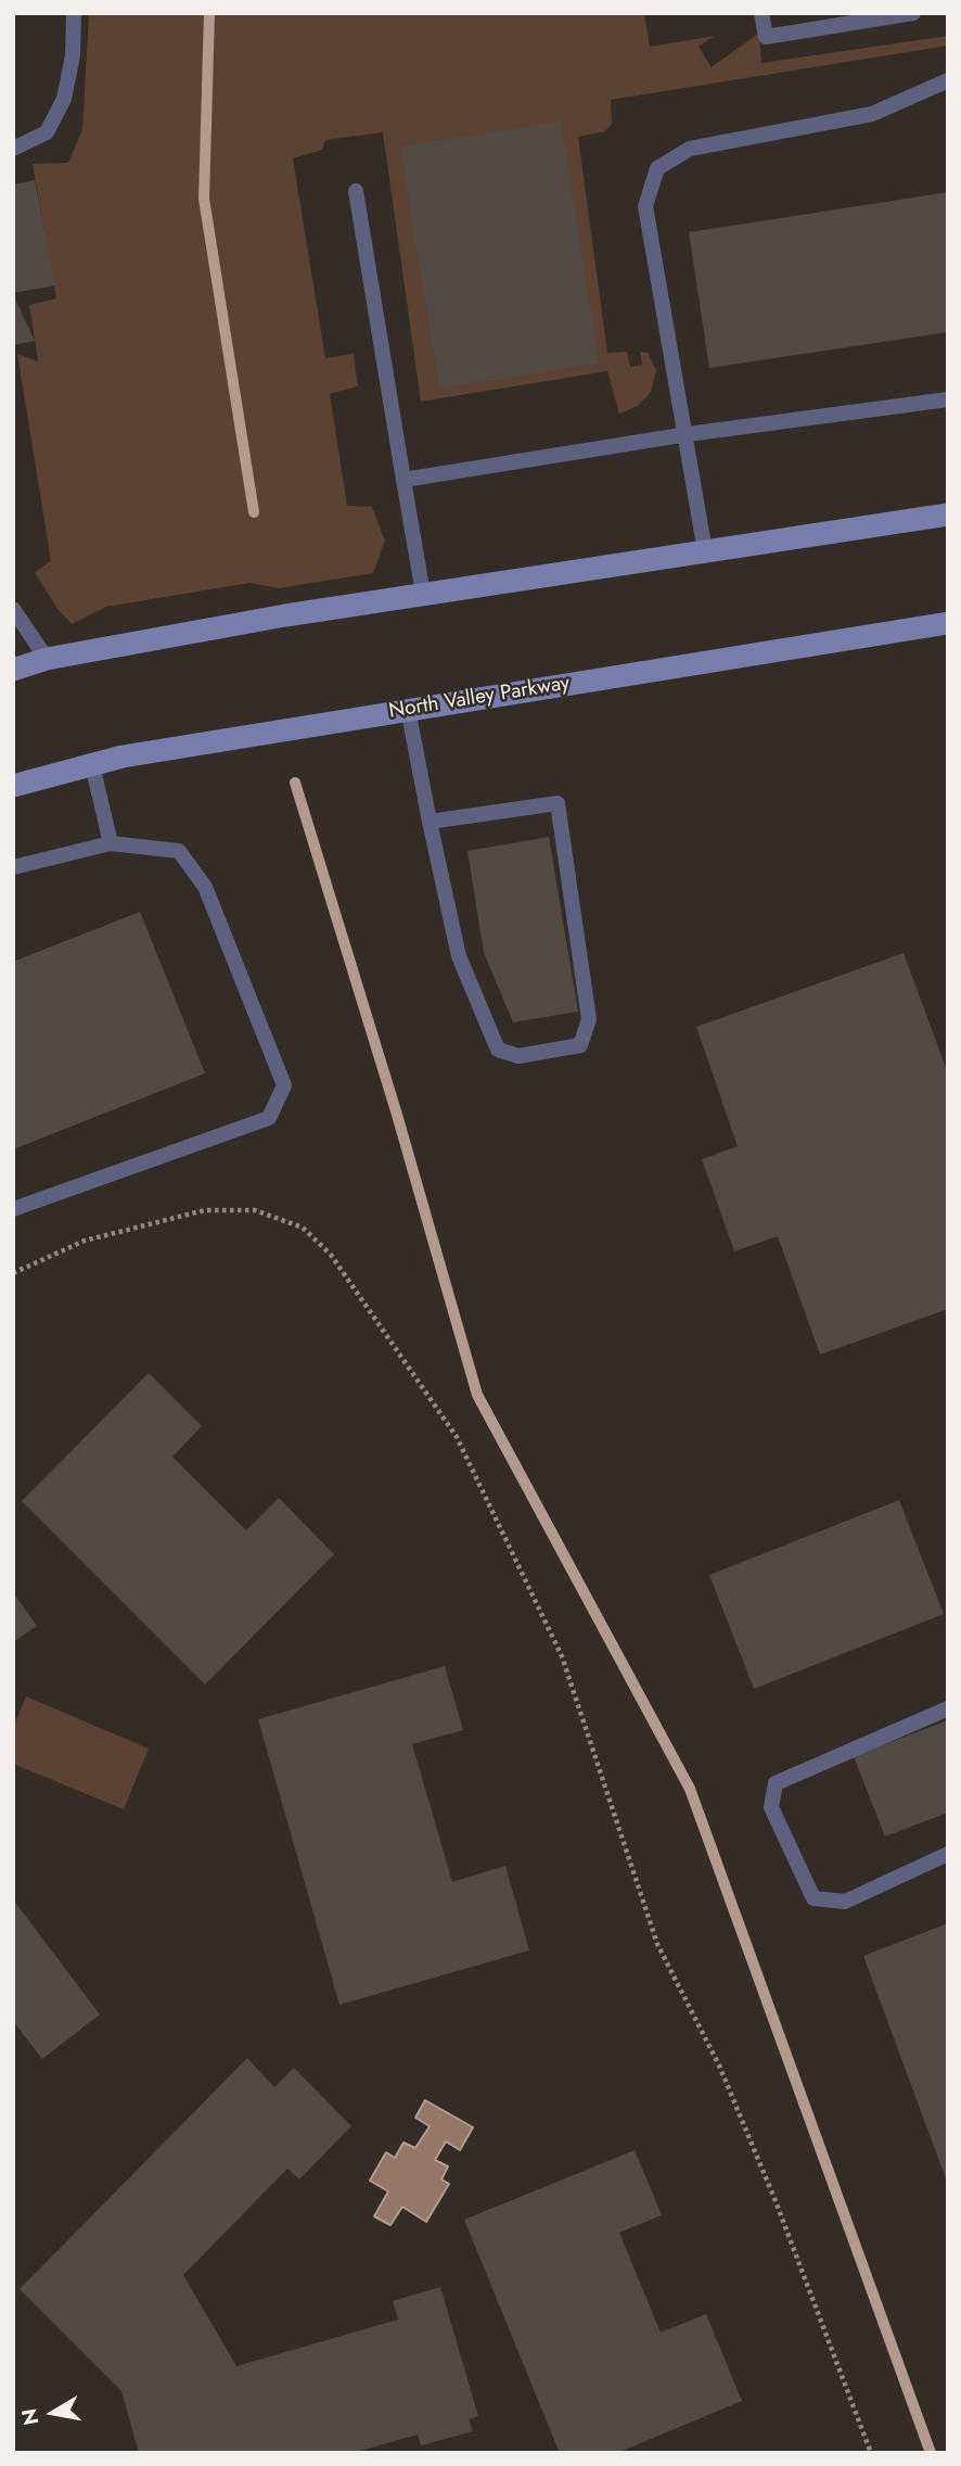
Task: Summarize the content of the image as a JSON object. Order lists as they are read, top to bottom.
{
  "streets": {
    "main road": ["North Valley Parkway"]
  },
  "north": "left"
}
